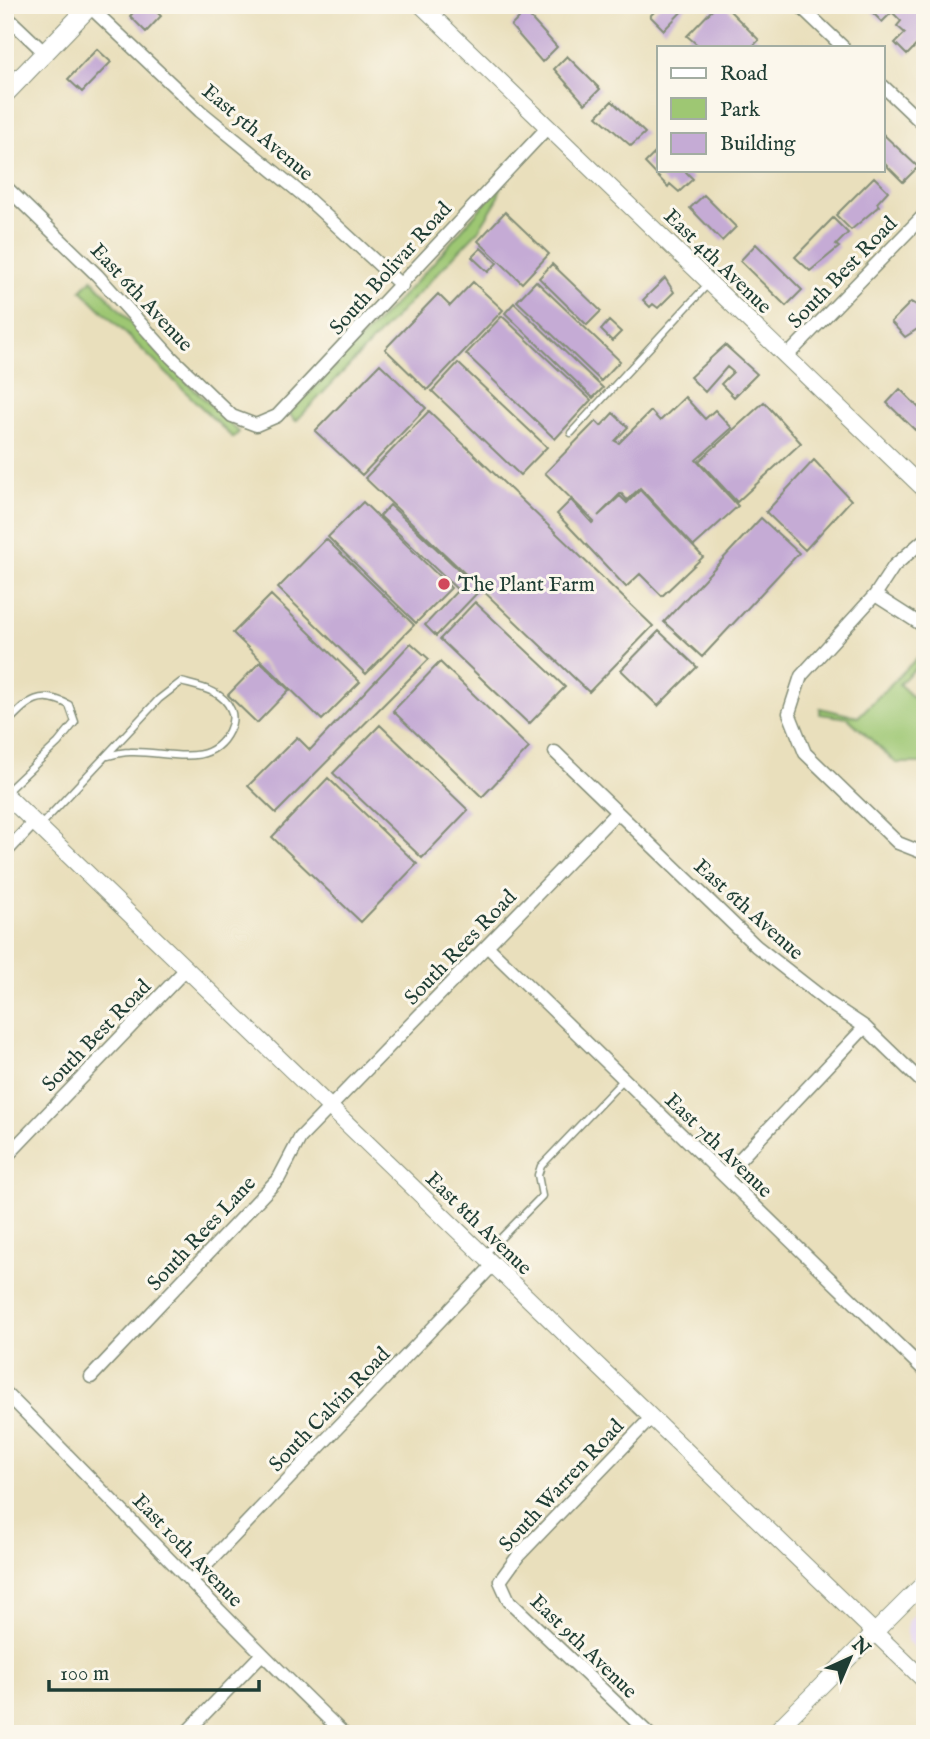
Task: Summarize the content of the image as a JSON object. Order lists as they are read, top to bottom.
{
  "streets": {
    "street": [
      "East 5th Avenue",
      "East 4th Avenue",
      "South Bolivar Road",
      "South Best Road",
      "East 6th Avenue",
      "South Rees Road",
      "East 7th Avenue",
      "East 8th Avenue",
      "South Rees Lane",
      "South Calvin Road",
      "South Warren Road",
      "East 10th Avenue",
      "East 9th Avenue"
    ]
  },
  "crossings": [
    ["East 5th Avenue", "South Bolivar Road"],
    ["East 4th Avenue", "South Bolivar Road"],
    ["East 4th Avenue", "South Best Road"],
    ["South Bolivar Road", "East 6th Avenue"],
    ["South Best Road", "East 8th Avenue"],
    ["East 6th Avenue", "South Rees Road"],
    ["South Rees Road", "East 7th Avenue"],
    ["South Rees Road", "East 8th Avenue"],
    ["South Rees Road", "South Rees Lane"],
    ["East 8th Avenue", "South Rees Lane"],
    ["East 8th Avenue", "South Calvin Road"],
    ["East 8th Avenue", "South Warren Road"],
    ["South Calvin Road", "East 10th Avenue"],
    ["South Warren Road", "East 9th Avenue"]
  ],
  "places": ["The Plant Farm"],
  "legend": ["Road", "Park", "Building"],
  "scale_bar": "100 m",
  "north": "top right"
}
